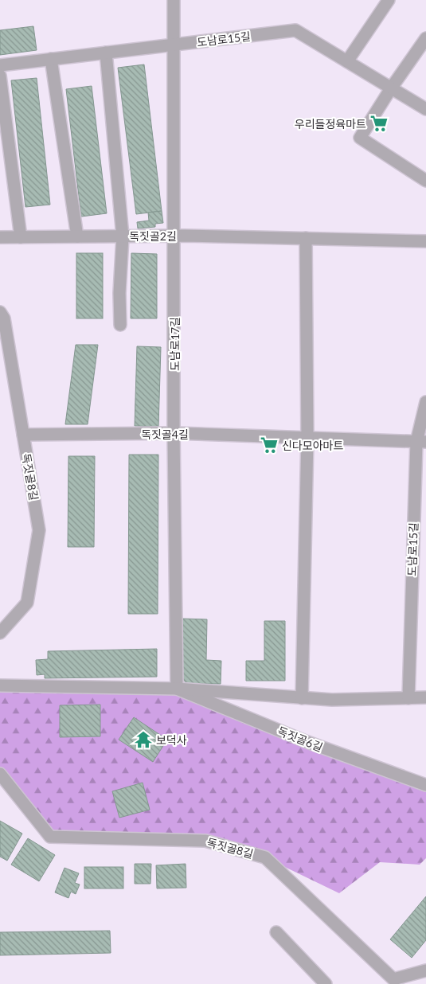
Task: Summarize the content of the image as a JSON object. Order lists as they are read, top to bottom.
{
  "streets": {
    "street": [
      "도남로15길",
      "독짓골2길",
      "도남로17길",
      "독짓골4길",
      "독짓골8길",
      "독짓골6길"
    ]
  },
  "crossings": [
    ["도남로15길", "도남로17길"],
    ["도남로15길", "독짓골4길"],
    ["도남로15길", "독짓골6길"],
    ["독짓골2길", "도남로17길"],
    ["도남로17길", "독짓골4길"],
    ["도남로17길", "독짓골6길"],
    ["독짓골4길", "독짓골8길"]
  ],
  "places": {
    "supermarket": ["우리들정육마트", "신다모아마트"],
    "temple": ["보덕사"]
  }
}
